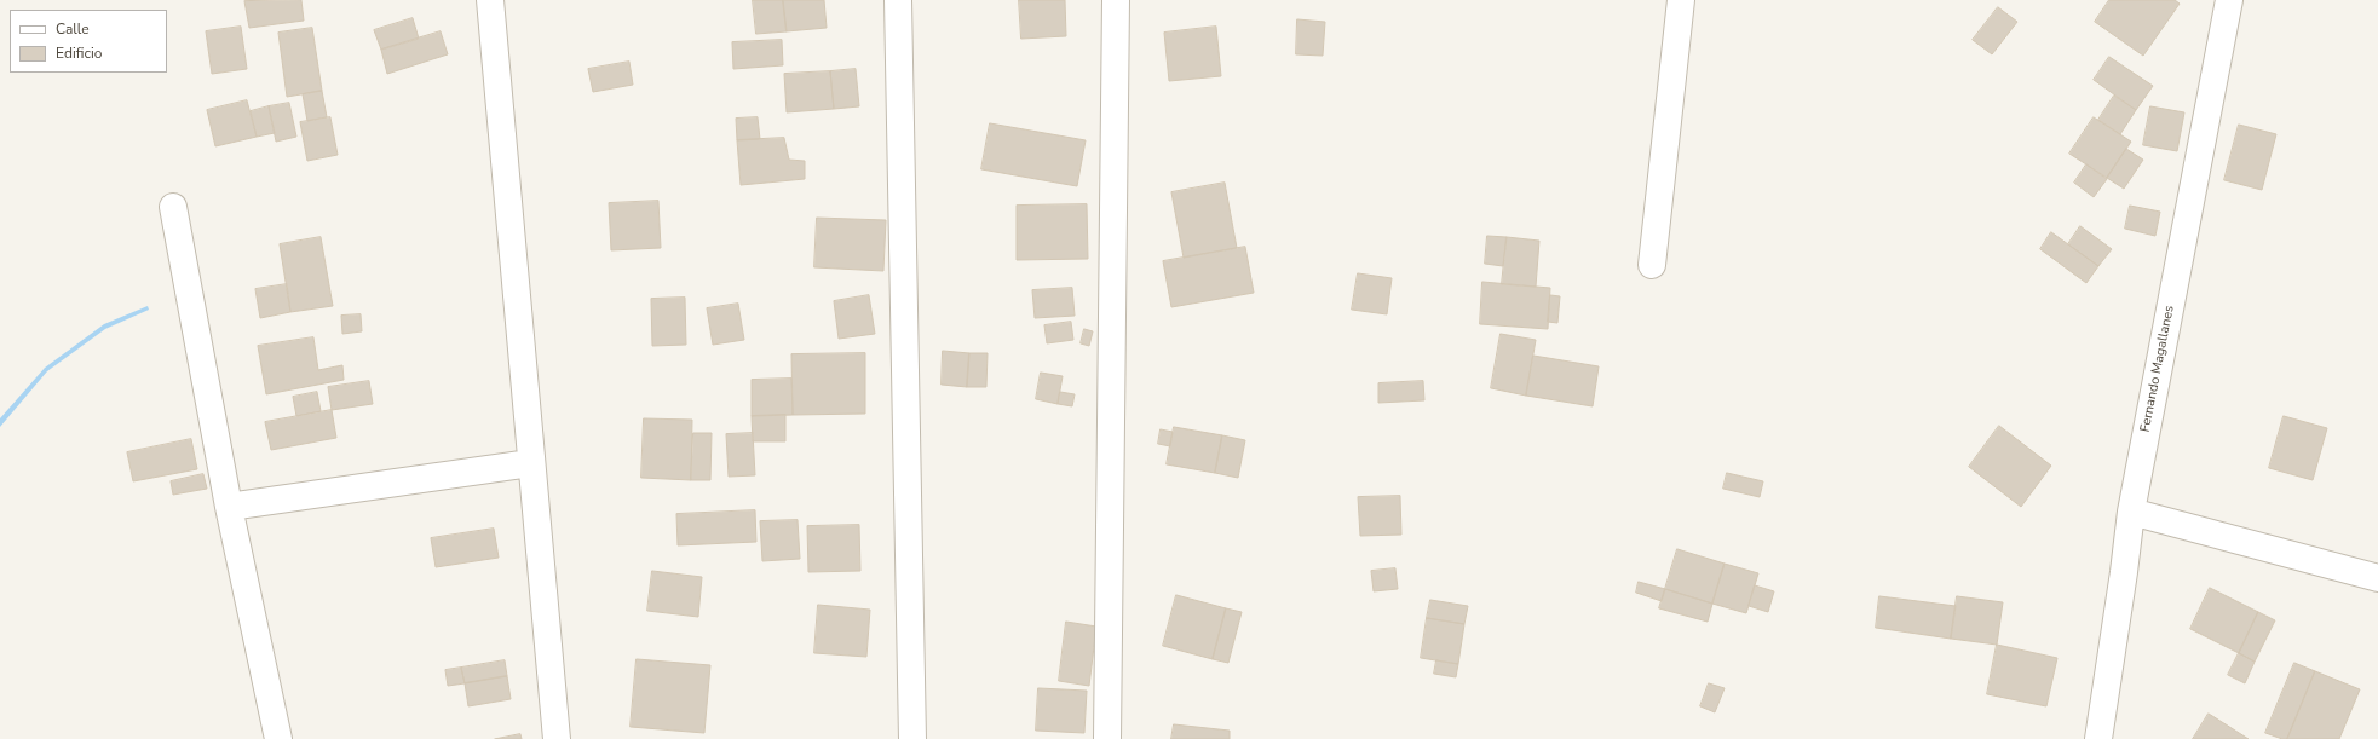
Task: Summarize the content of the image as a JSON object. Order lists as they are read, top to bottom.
{
  "streets": {
    "street": ["Fernando Magallanes"]
  },
  "legend": ["Calle", "Edificio"]
}
